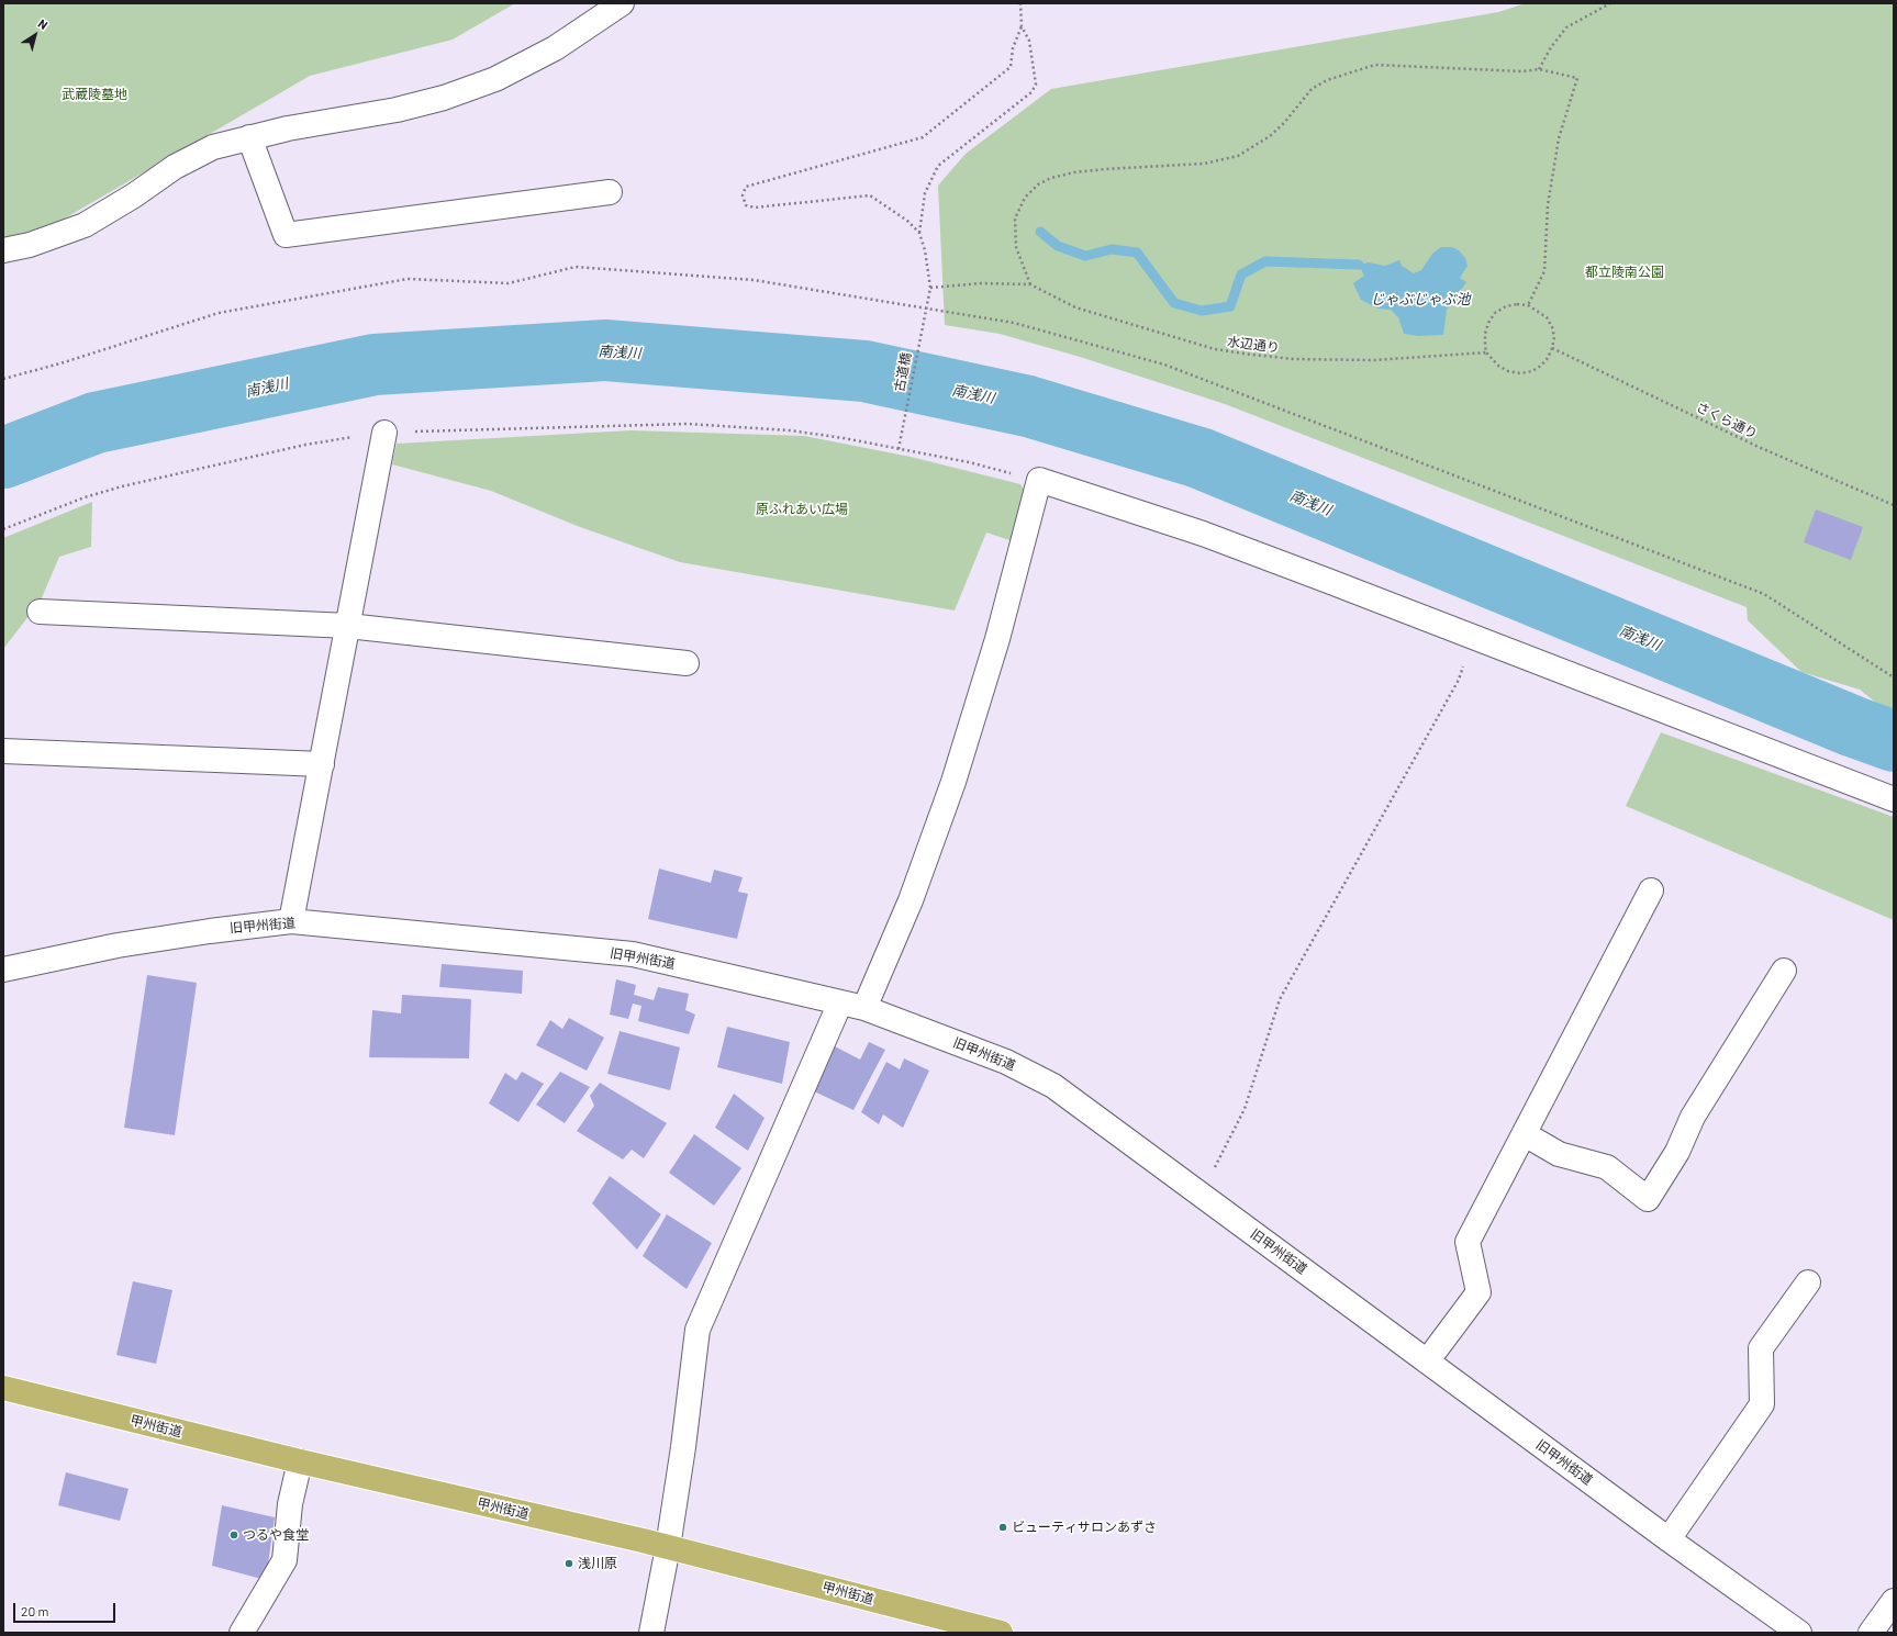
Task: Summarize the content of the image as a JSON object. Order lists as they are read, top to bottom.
{
  "streets": {
    "highway": ["甲州街道"],
    "street": ["旧甲州街道"],
    "path": ["水辺通り", "古道橋", "さくら通り"]
  },
  "crossings": [
    ["水辺通り", "さくら通り"]
  ],
  "water": ["じゃぶじゃぶ池", "南浅川"],
  "parks": ["武蔵陵墓地", "都立陵南公園", "原ふれあい広場"],
  "places": ["ビューティサロンあずさ", "つるや食堂", "浅川原"],
  "scale_bar": "20 m",
  "north": "top right"
}
